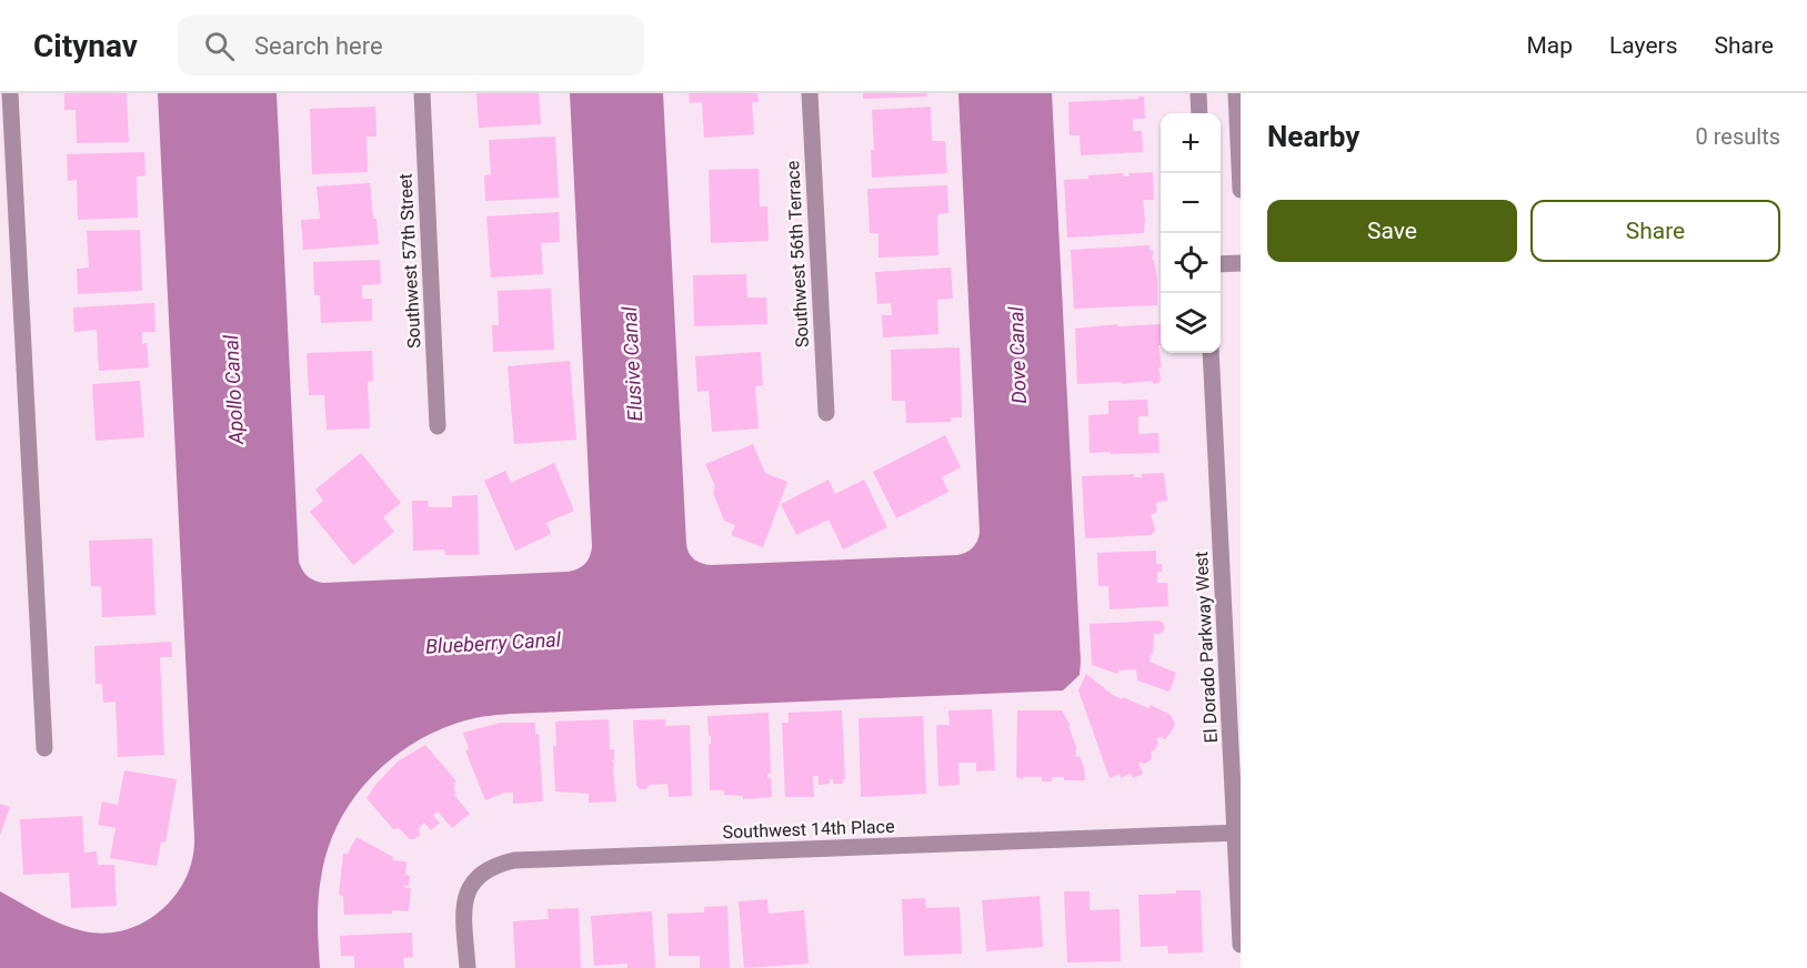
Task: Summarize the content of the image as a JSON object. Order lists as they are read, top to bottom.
{
  "streets": {
    "street": [
      "Southwest 56th Terrace",
      "Southwest 57th Street",
      "El Dorado Parkway West",
      "Southwest 14th Place"
    ]
  },
  "crossings": [
    ["El Dorado Parkway West", "Southwest 14th Place"]
  ],
  "water": [
    "Dove Canal",
    "Elusive Canal",
    "Apollo Canal",
    "Blueberry Canal"
  ],
  "page": {
    "header": "Citynav",
    "search": "Search here",
    "nav": ["Map", "Layers", "Share"],
    "heading": ["Nearby", "0 results"],
    "map_buttons": ["+", "−"],
    "buttons": ["Save", "Share"]
  }
}
